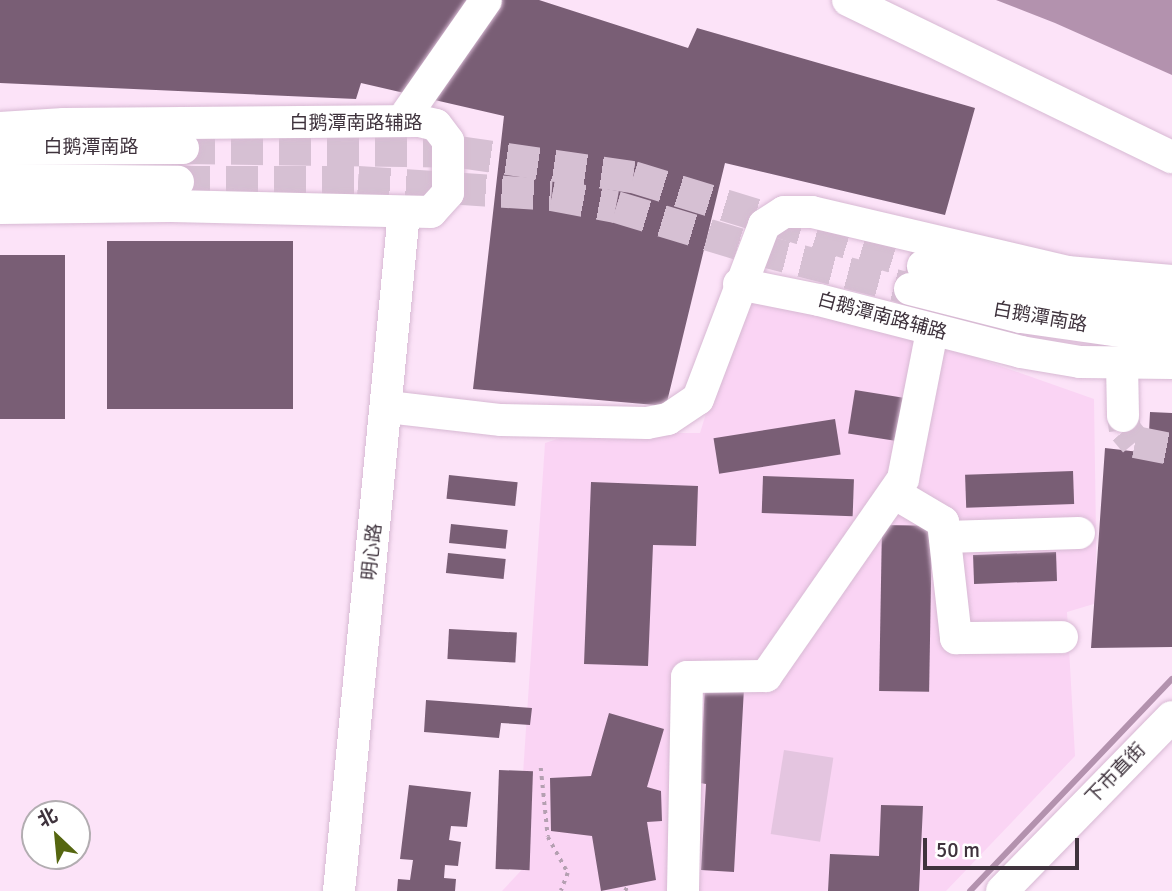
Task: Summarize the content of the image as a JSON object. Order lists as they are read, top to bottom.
{
  "streets": {
    "street": [
      "白鹅潭南路辅路",
      "白鹅潭南路",
      "明心路",
      "下市直街"
    ]
  },
  "crossings": [
    ["白鹅潭南路辅路", "明心路"]
  ],
  "scale_bar": "50 m",
  "north": "top left"
}
